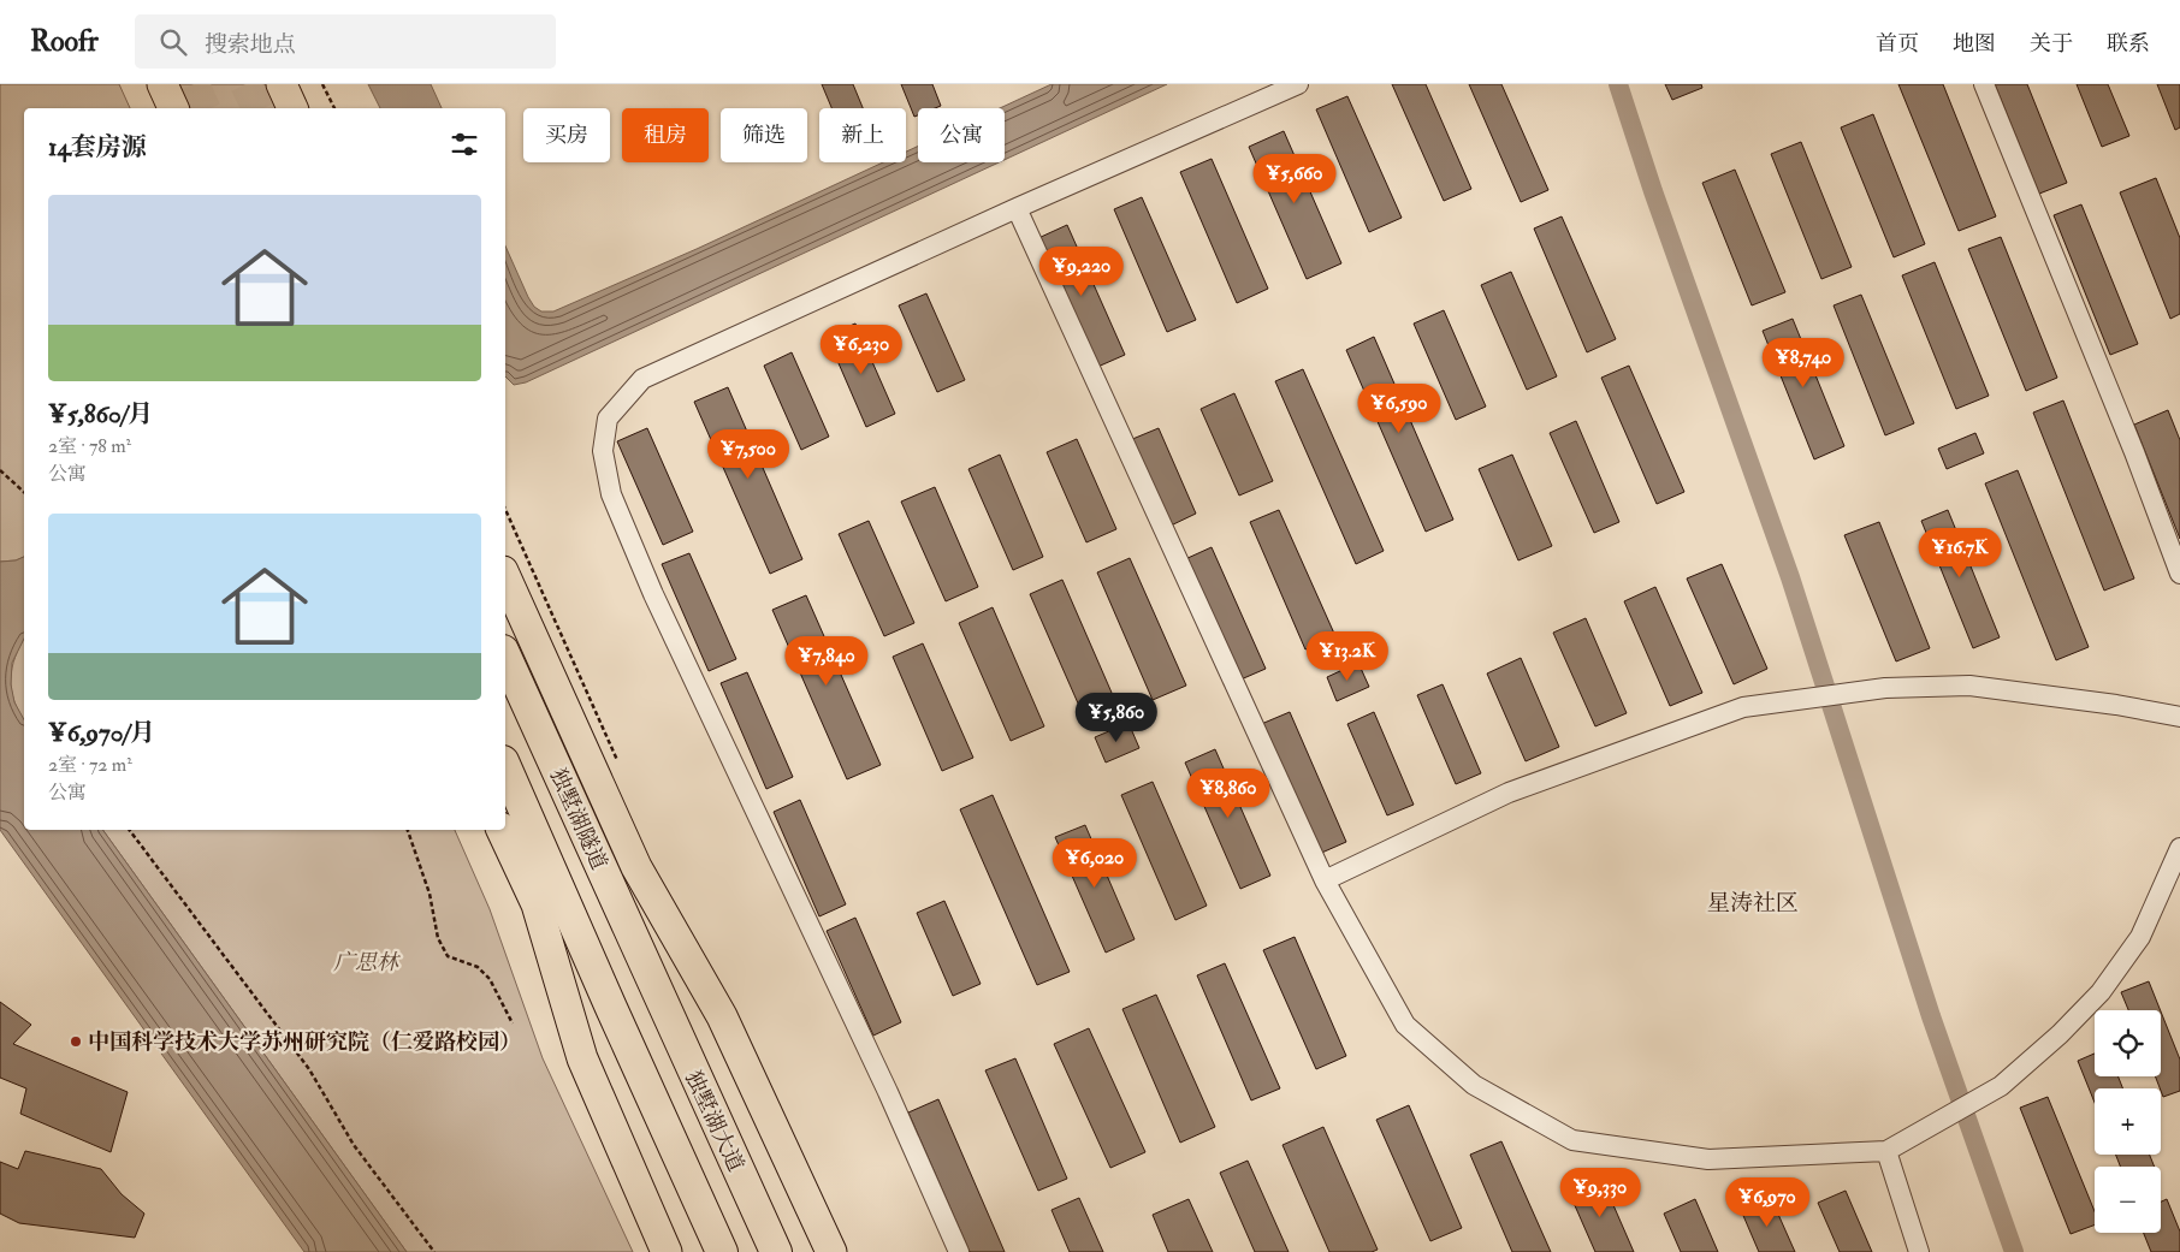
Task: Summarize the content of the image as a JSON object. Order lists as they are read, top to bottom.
{
  "streets": {
    "highway": ["独墅湖隧道", "独墅湖大道"]
  },
  "crossings": [
    ["独墅湖隧道", "独墅湖大道"]
  ],
  "districts": ["星涛社区"],
  "parks": ["广思林"],
  "places": ["中国科学技术大学苏州研究院（仁爱路校园）"],
  "page": {
    "header": "Roofr",
    "search": "搜索地点",
    "nav": [
      "首页",
      "地图",
      "关于",
      "联系"
    ],
    "chip": [
      "买房",
      "租房",
      "筛选",
      "新上",
      "公寓"
    ],
    "heading": "14套房源",
    "price": [
      "¥5,660",
      "¥9,220",
      "¥6,230",
      "¥8,740",
      "¥6,590",
      "¥7,500",
      "¥16.7K",
      "¥13.2K",
      "¥7,840",
      "¥5,860",
      "¥8,860",
      "¥6,020",
      "¥9,330",
      "¥6,970"
    ],
    "list": [
      {
        "name": "¥5,860/月",
        "note": "2室 · 78 m² · 公寓"
      },
      {
        "name": "¥6,970/月",
        "note": "2室 · 72 m² · 公寓"
      }
    ],
    "map_buttons": ["+", "−"]
  }
}
